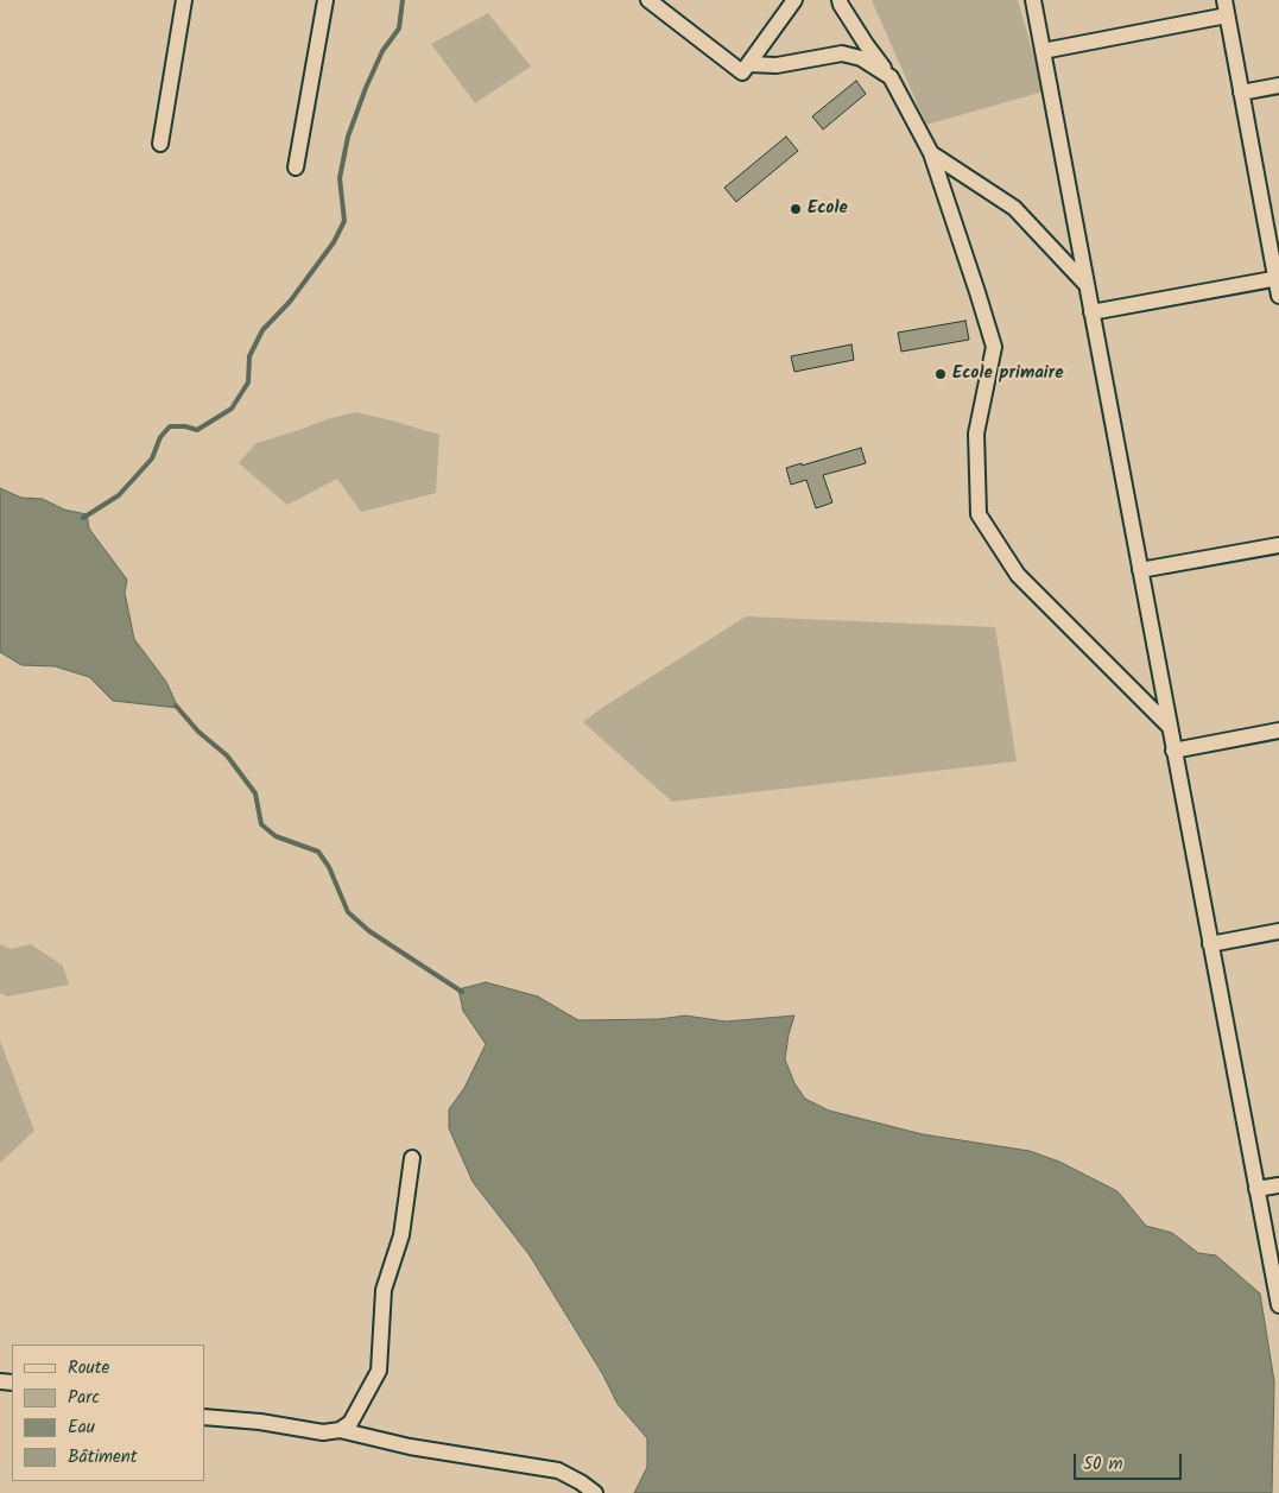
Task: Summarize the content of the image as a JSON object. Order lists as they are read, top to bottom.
{
  "places": ["Ecole", "Ecole primaire"],
  "legend": [
    "Route",
    "Parc",
    "Eau",
    "Bâtiment"
  ],
  "scale_bar": "50 m"
}
